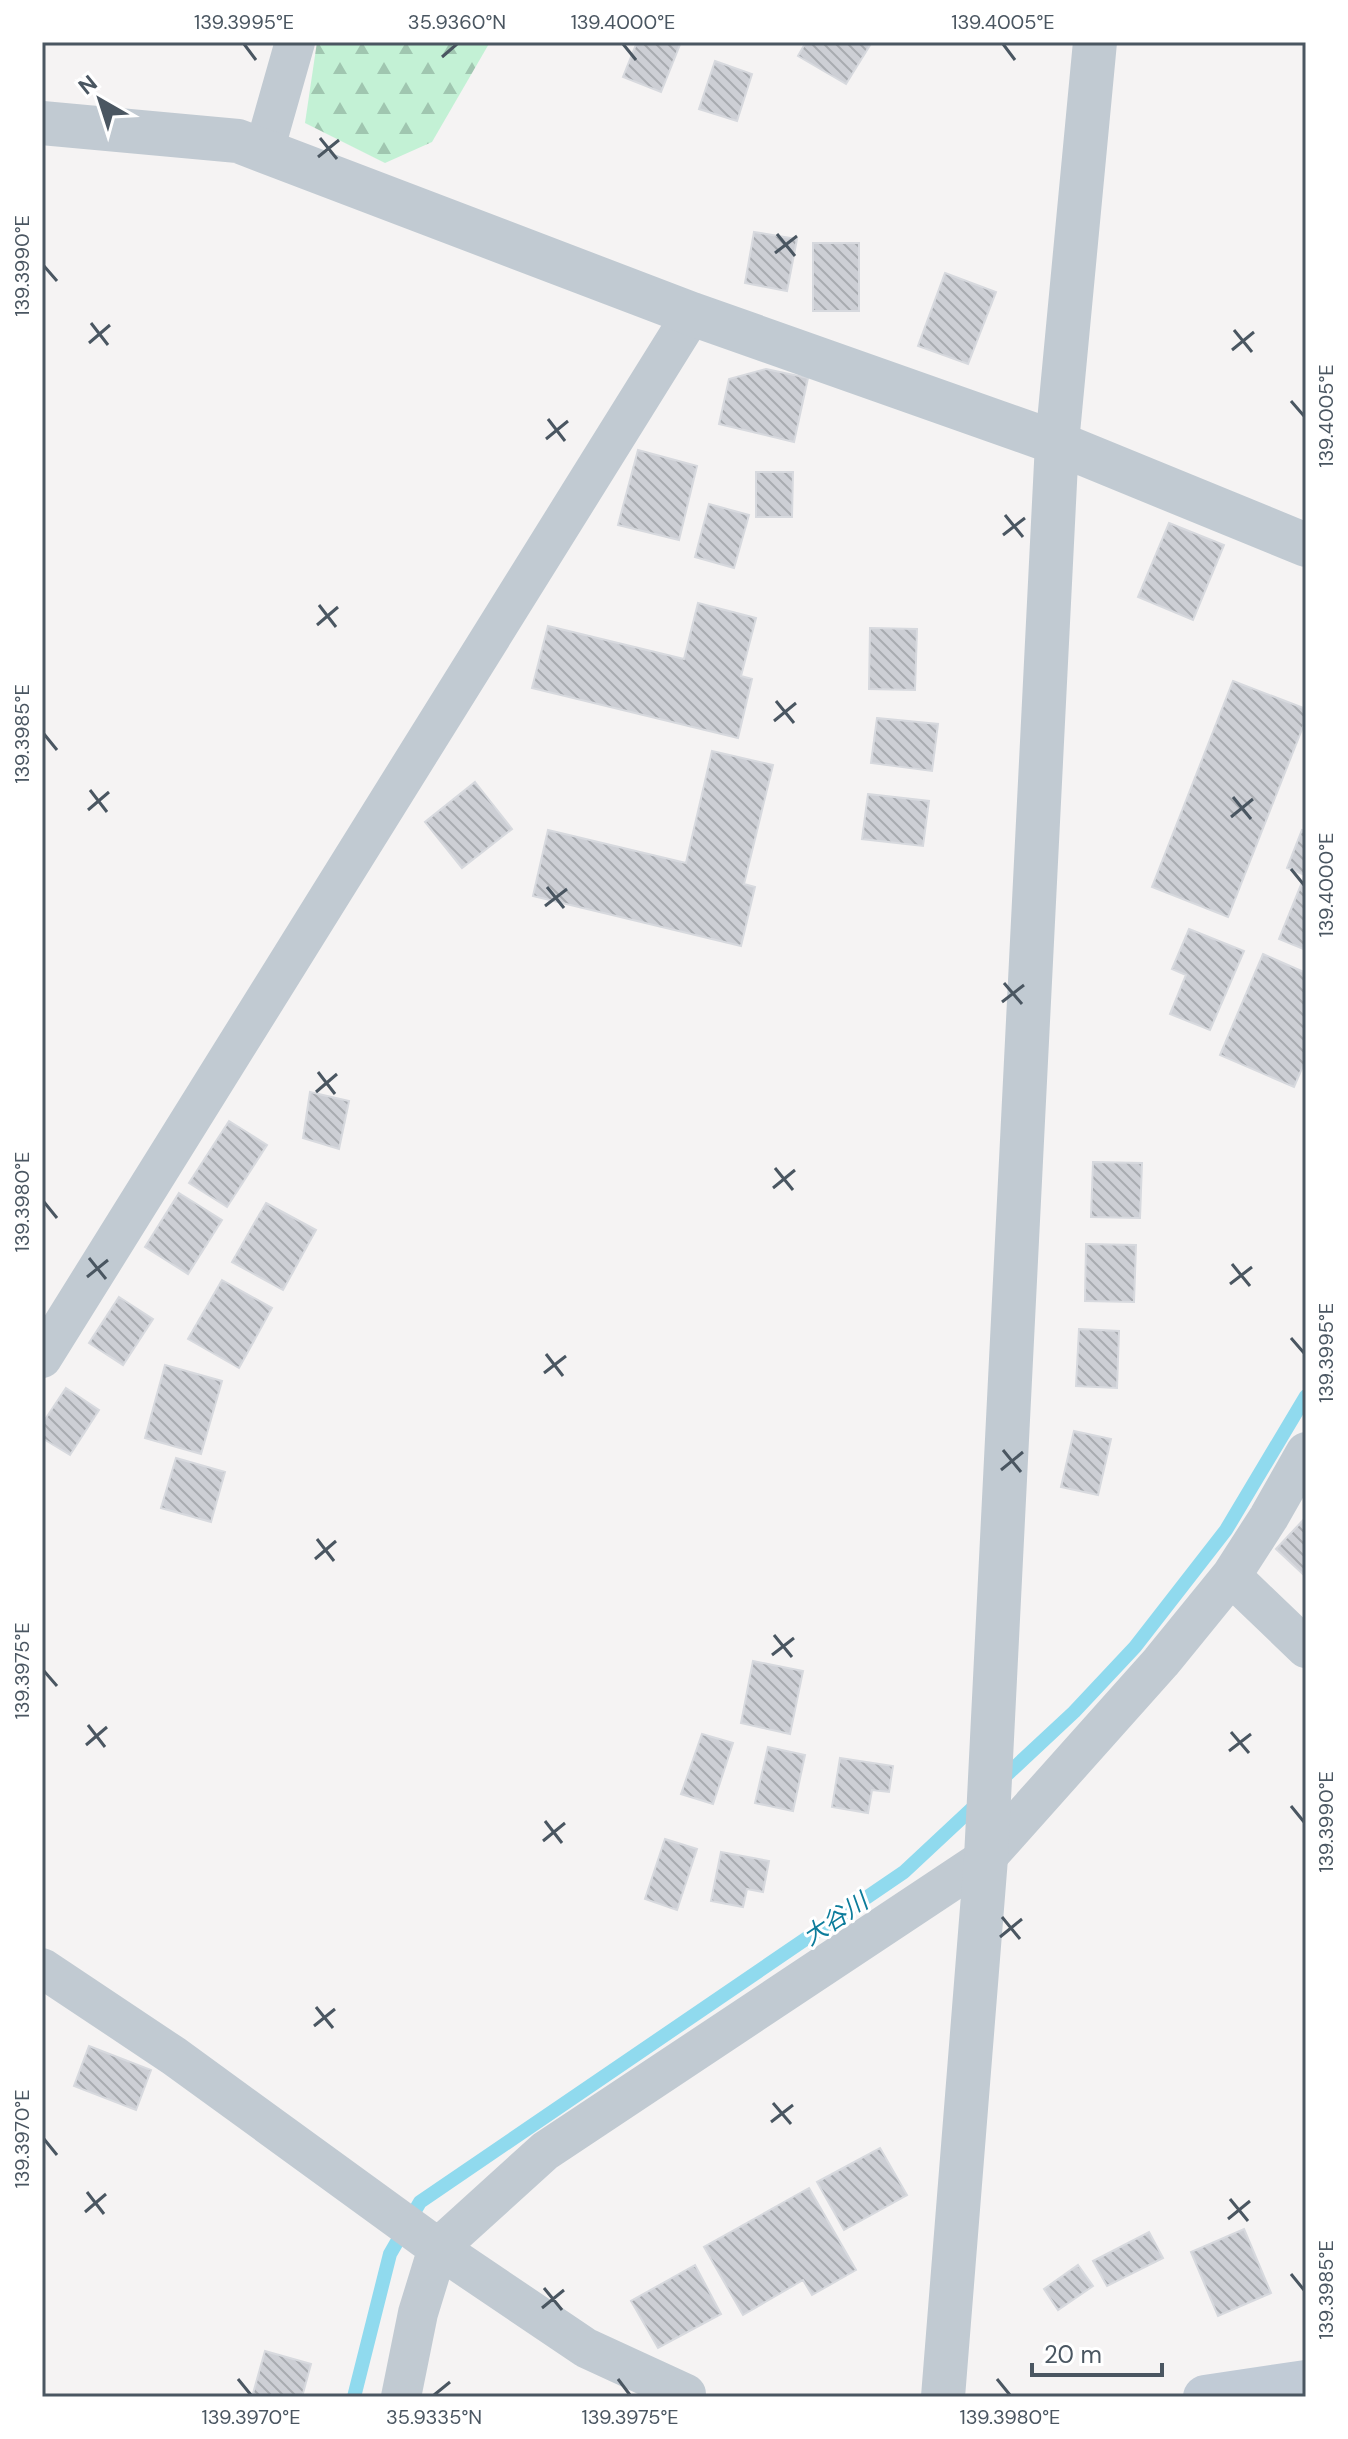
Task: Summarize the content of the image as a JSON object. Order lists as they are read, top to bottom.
{
  "water": ["大谷川"],
  "scale_bar": "20 m",
  "north": "top left",
  "coordinates": [
    "139.3995°E",
    "35.9360°N",
    "139.4000°E",
    "139.4005°E",
    "139.3990°E",
    "139.3985°E",
    "139.3980°E",
    "139.3975°E",
    "139.3970°E",
    "35.9335°N"
  ]
}
